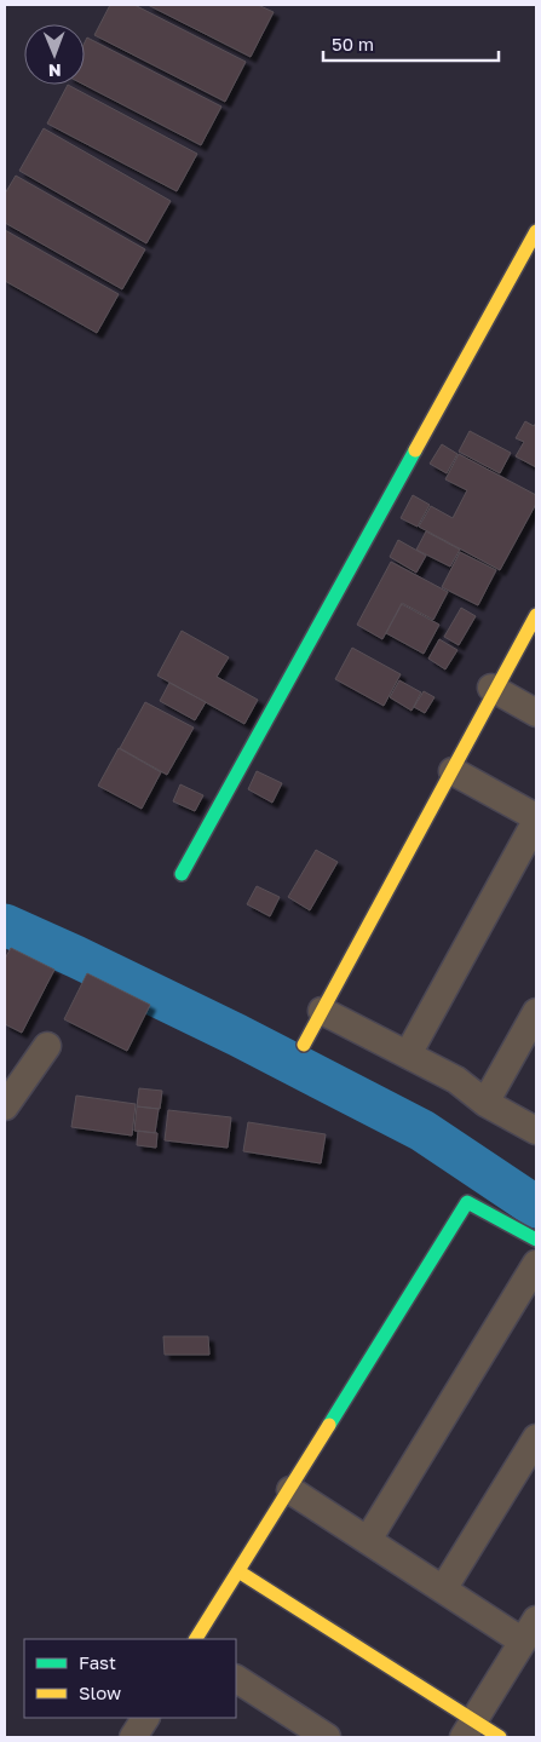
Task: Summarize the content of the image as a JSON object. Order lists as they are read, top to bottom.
{
  "legend": ["Fast", "Slow"],
  "scale_bar": "50 m",
  "north": "bottom"
}
